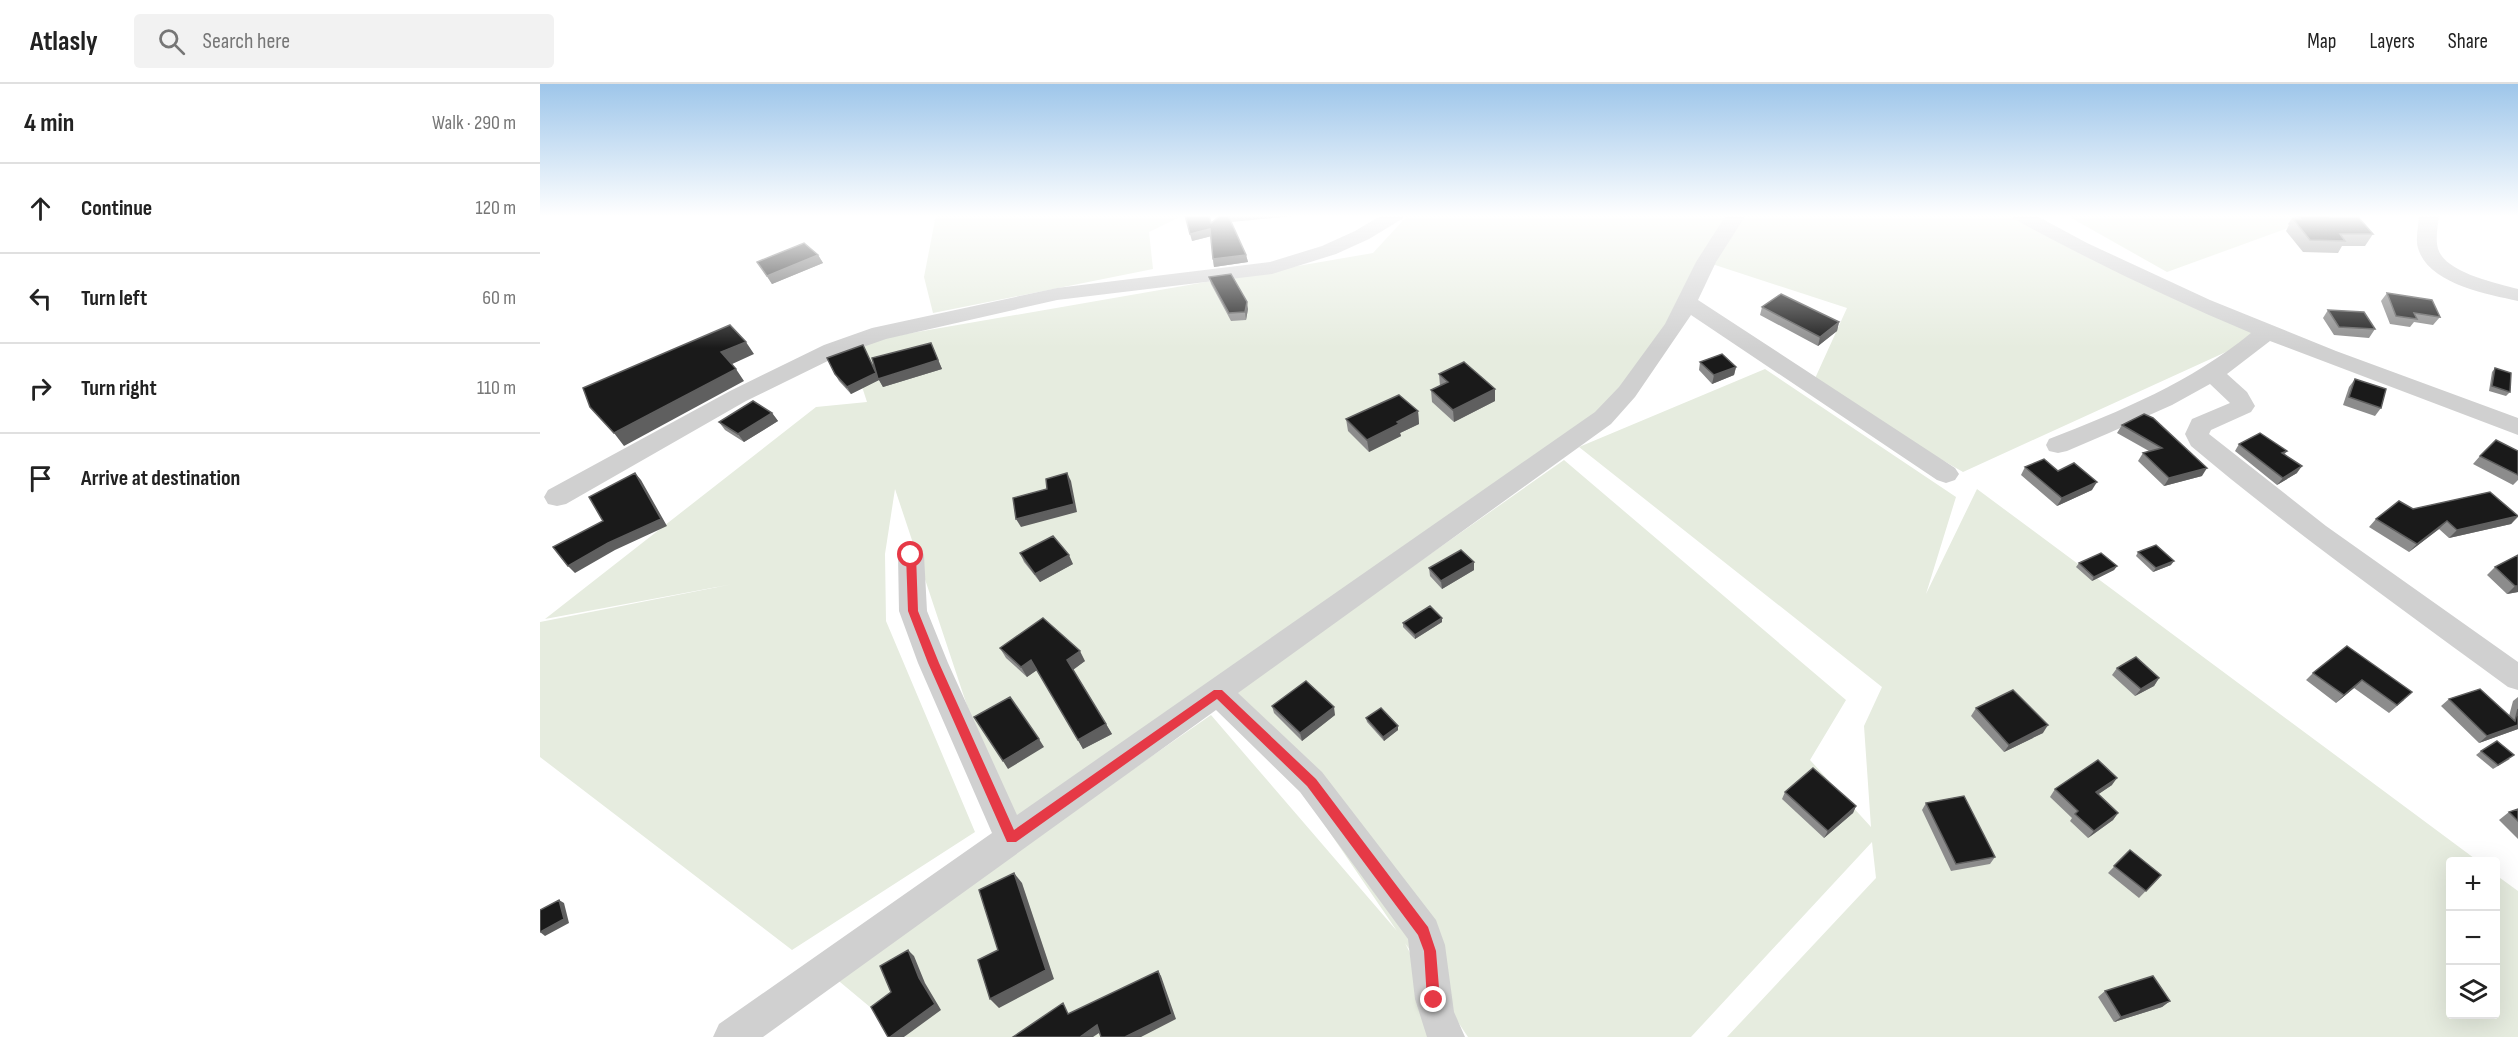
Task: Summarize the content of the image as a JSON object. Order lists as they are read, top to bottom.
{
  "page": {
    "header": "Atlasly",
    "search": "Search here",
    "nav": ["Map", "Layers", "Share"],
    "heading": ["4 min", "Walk · 290 m"],
    "list": [
      ["Continue", "120 m"],
      ["Turn left", "60 m"],
      ["Turn right", "110 m"],
      "Arrive at destination"
    ],
    "map_buttons": ["+", "−"]
  }
}
